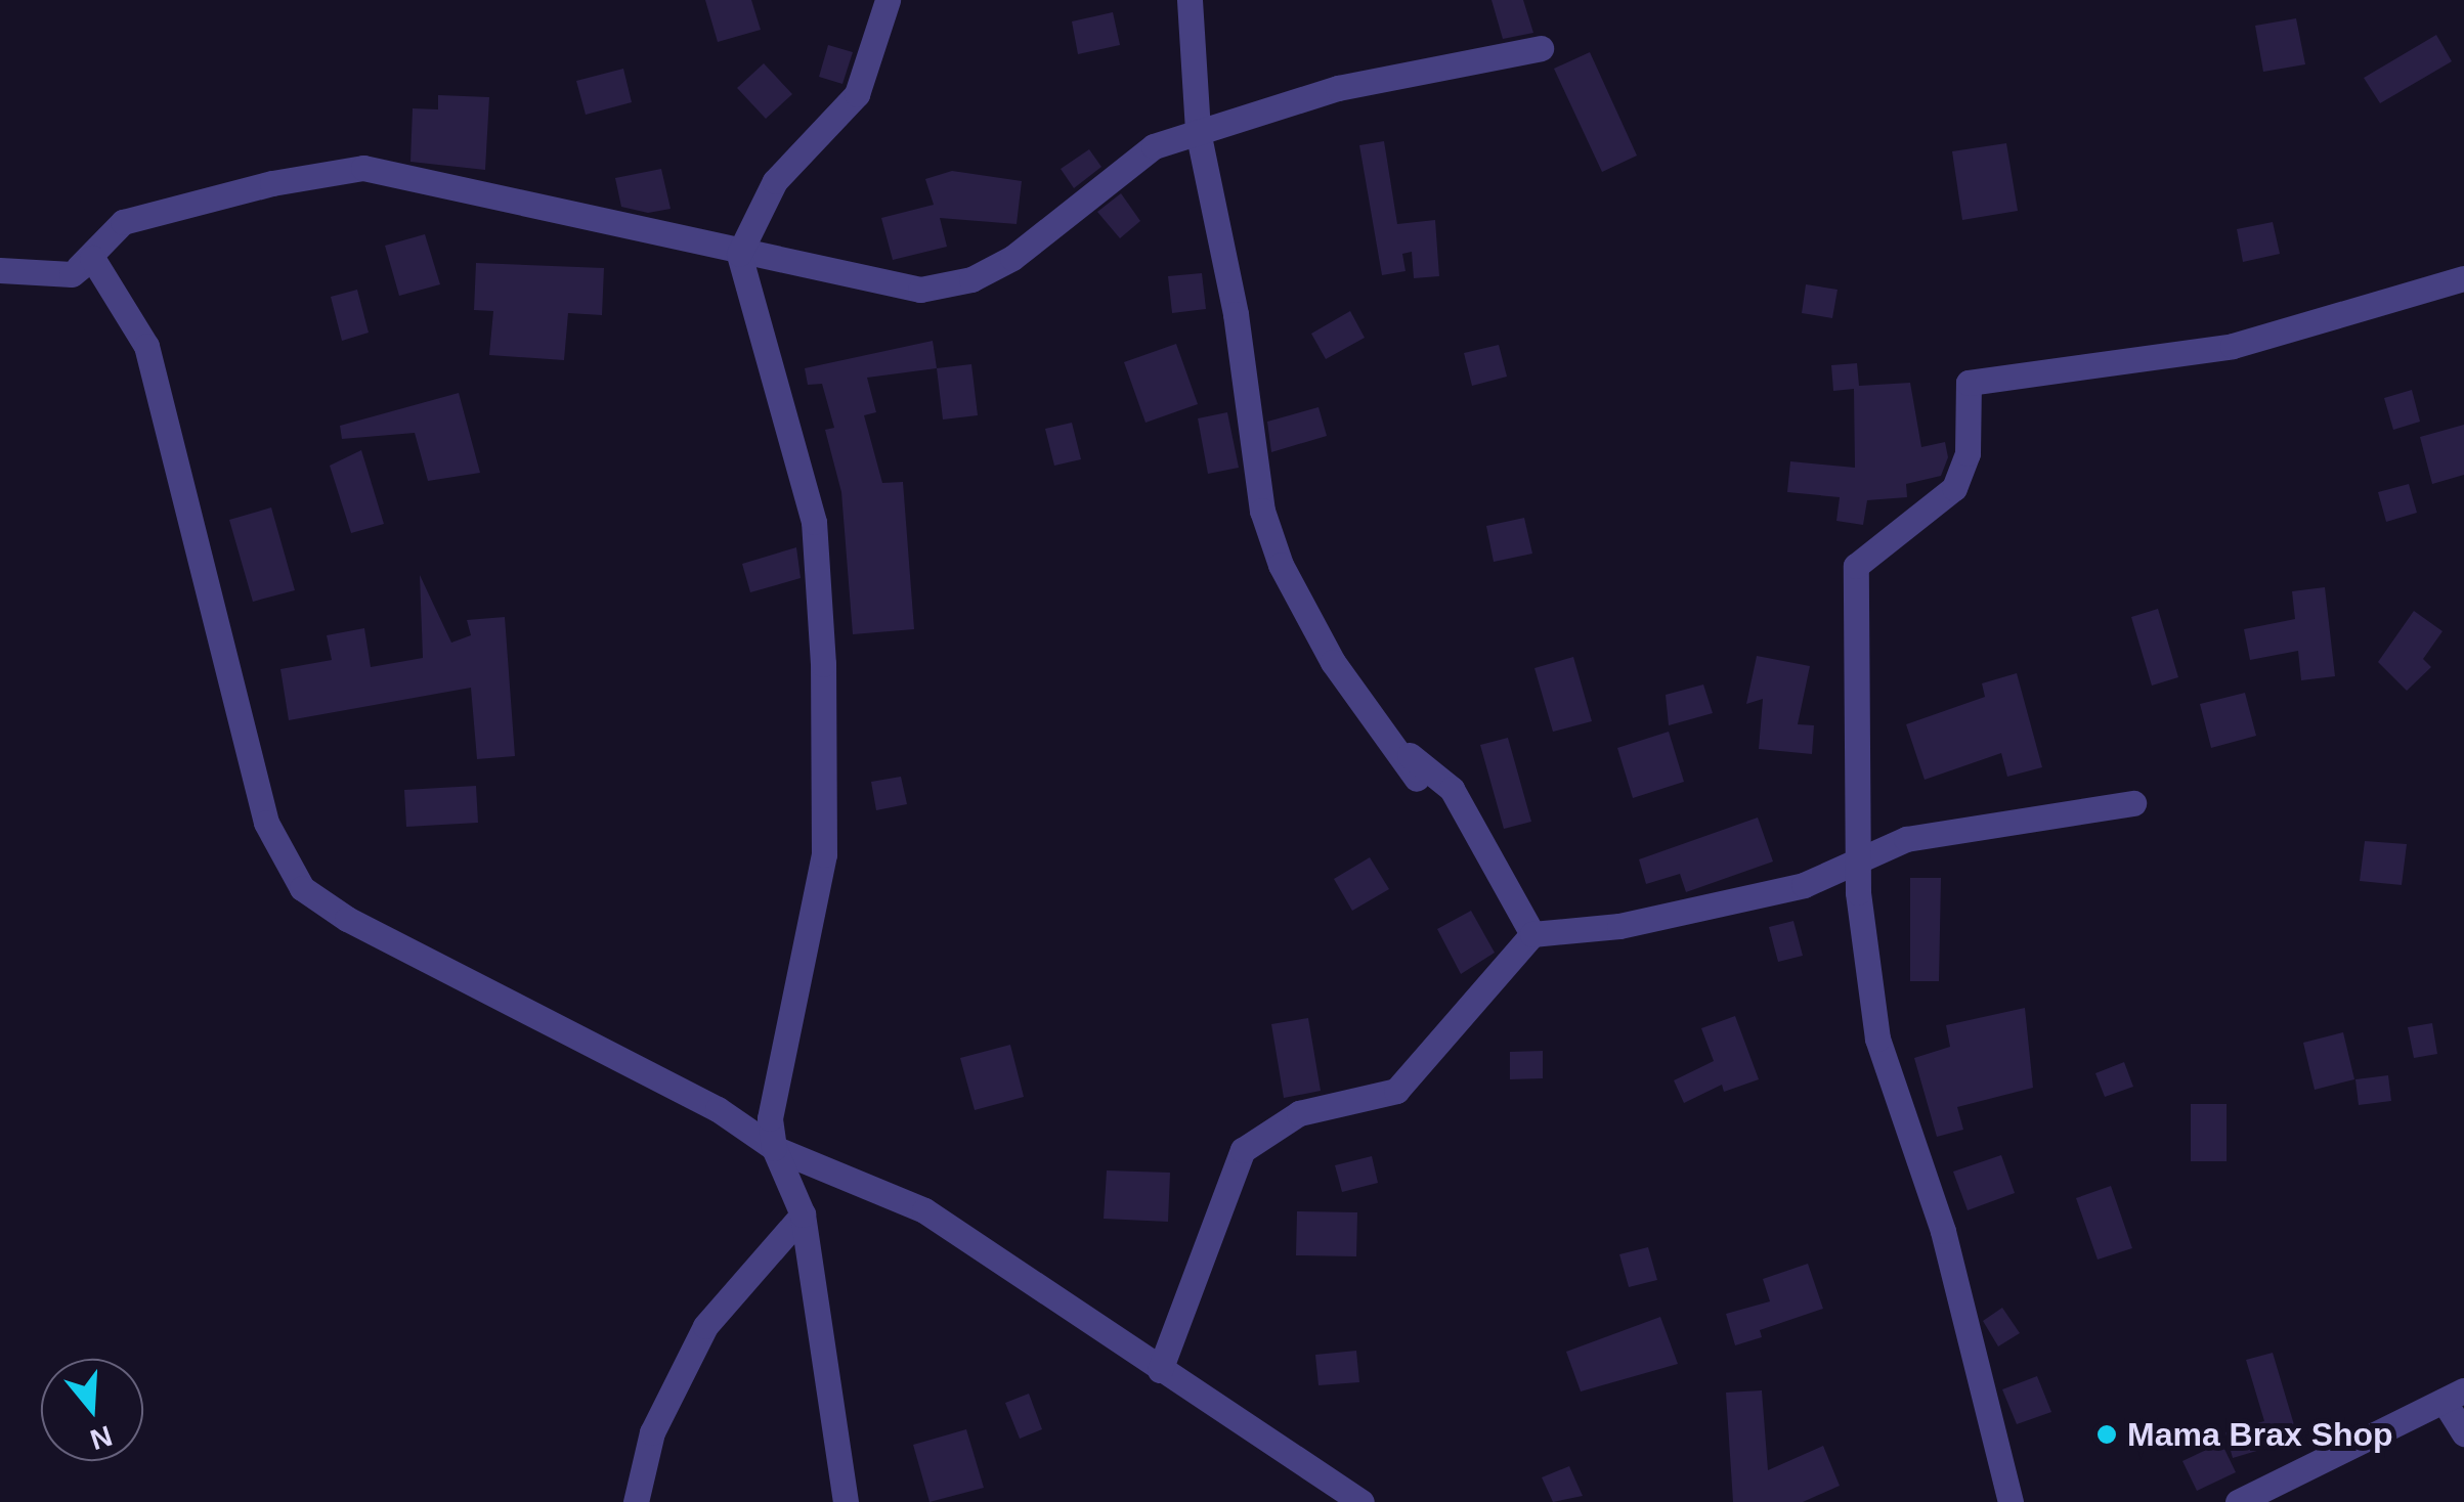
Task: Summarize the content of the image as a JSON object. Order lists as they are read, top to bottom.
{
  "places": ["Mama Brax Shop"],
  "north": "bottom"
}
